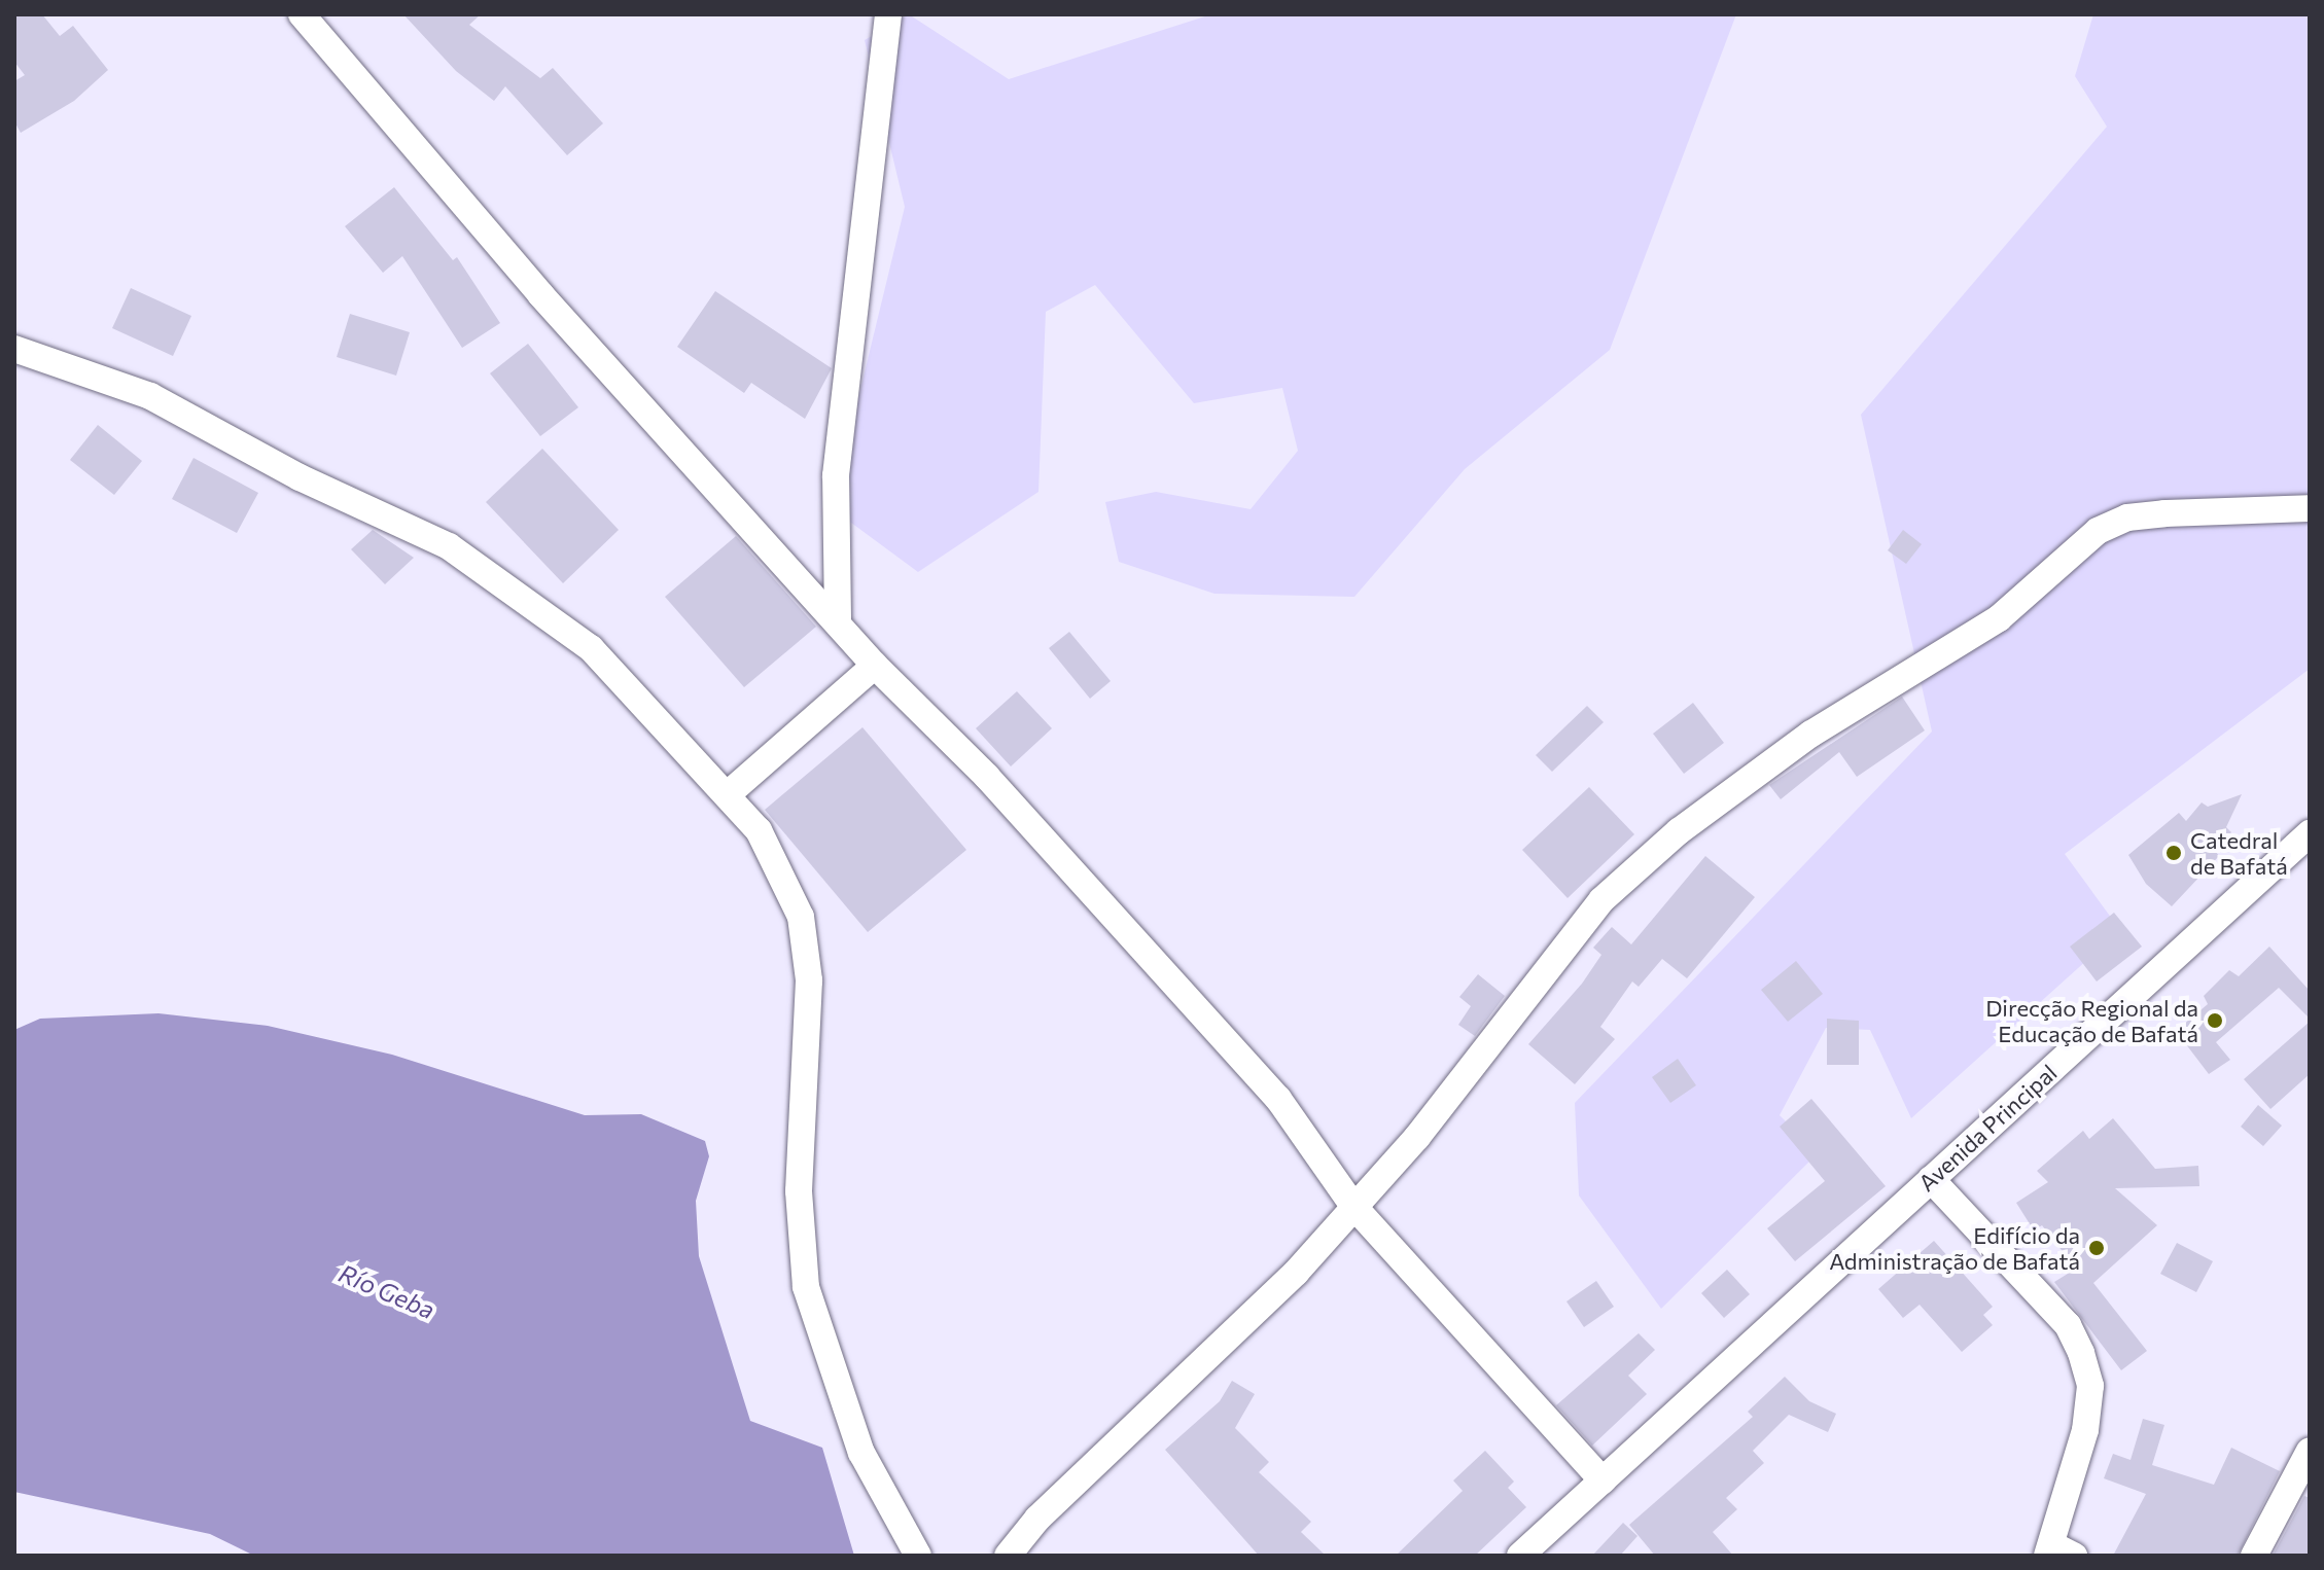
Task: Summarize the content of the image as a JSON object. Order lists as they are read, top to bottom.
{
  "streets": {
    "street": ["Avenida Principal"]
  },
  "water": ["Río Geba"],
  "places": ["Catedral de Bafatá", "Direcção Regional da Educação de Bafatá", "Edifício da Administração de Bafatá"]
}
